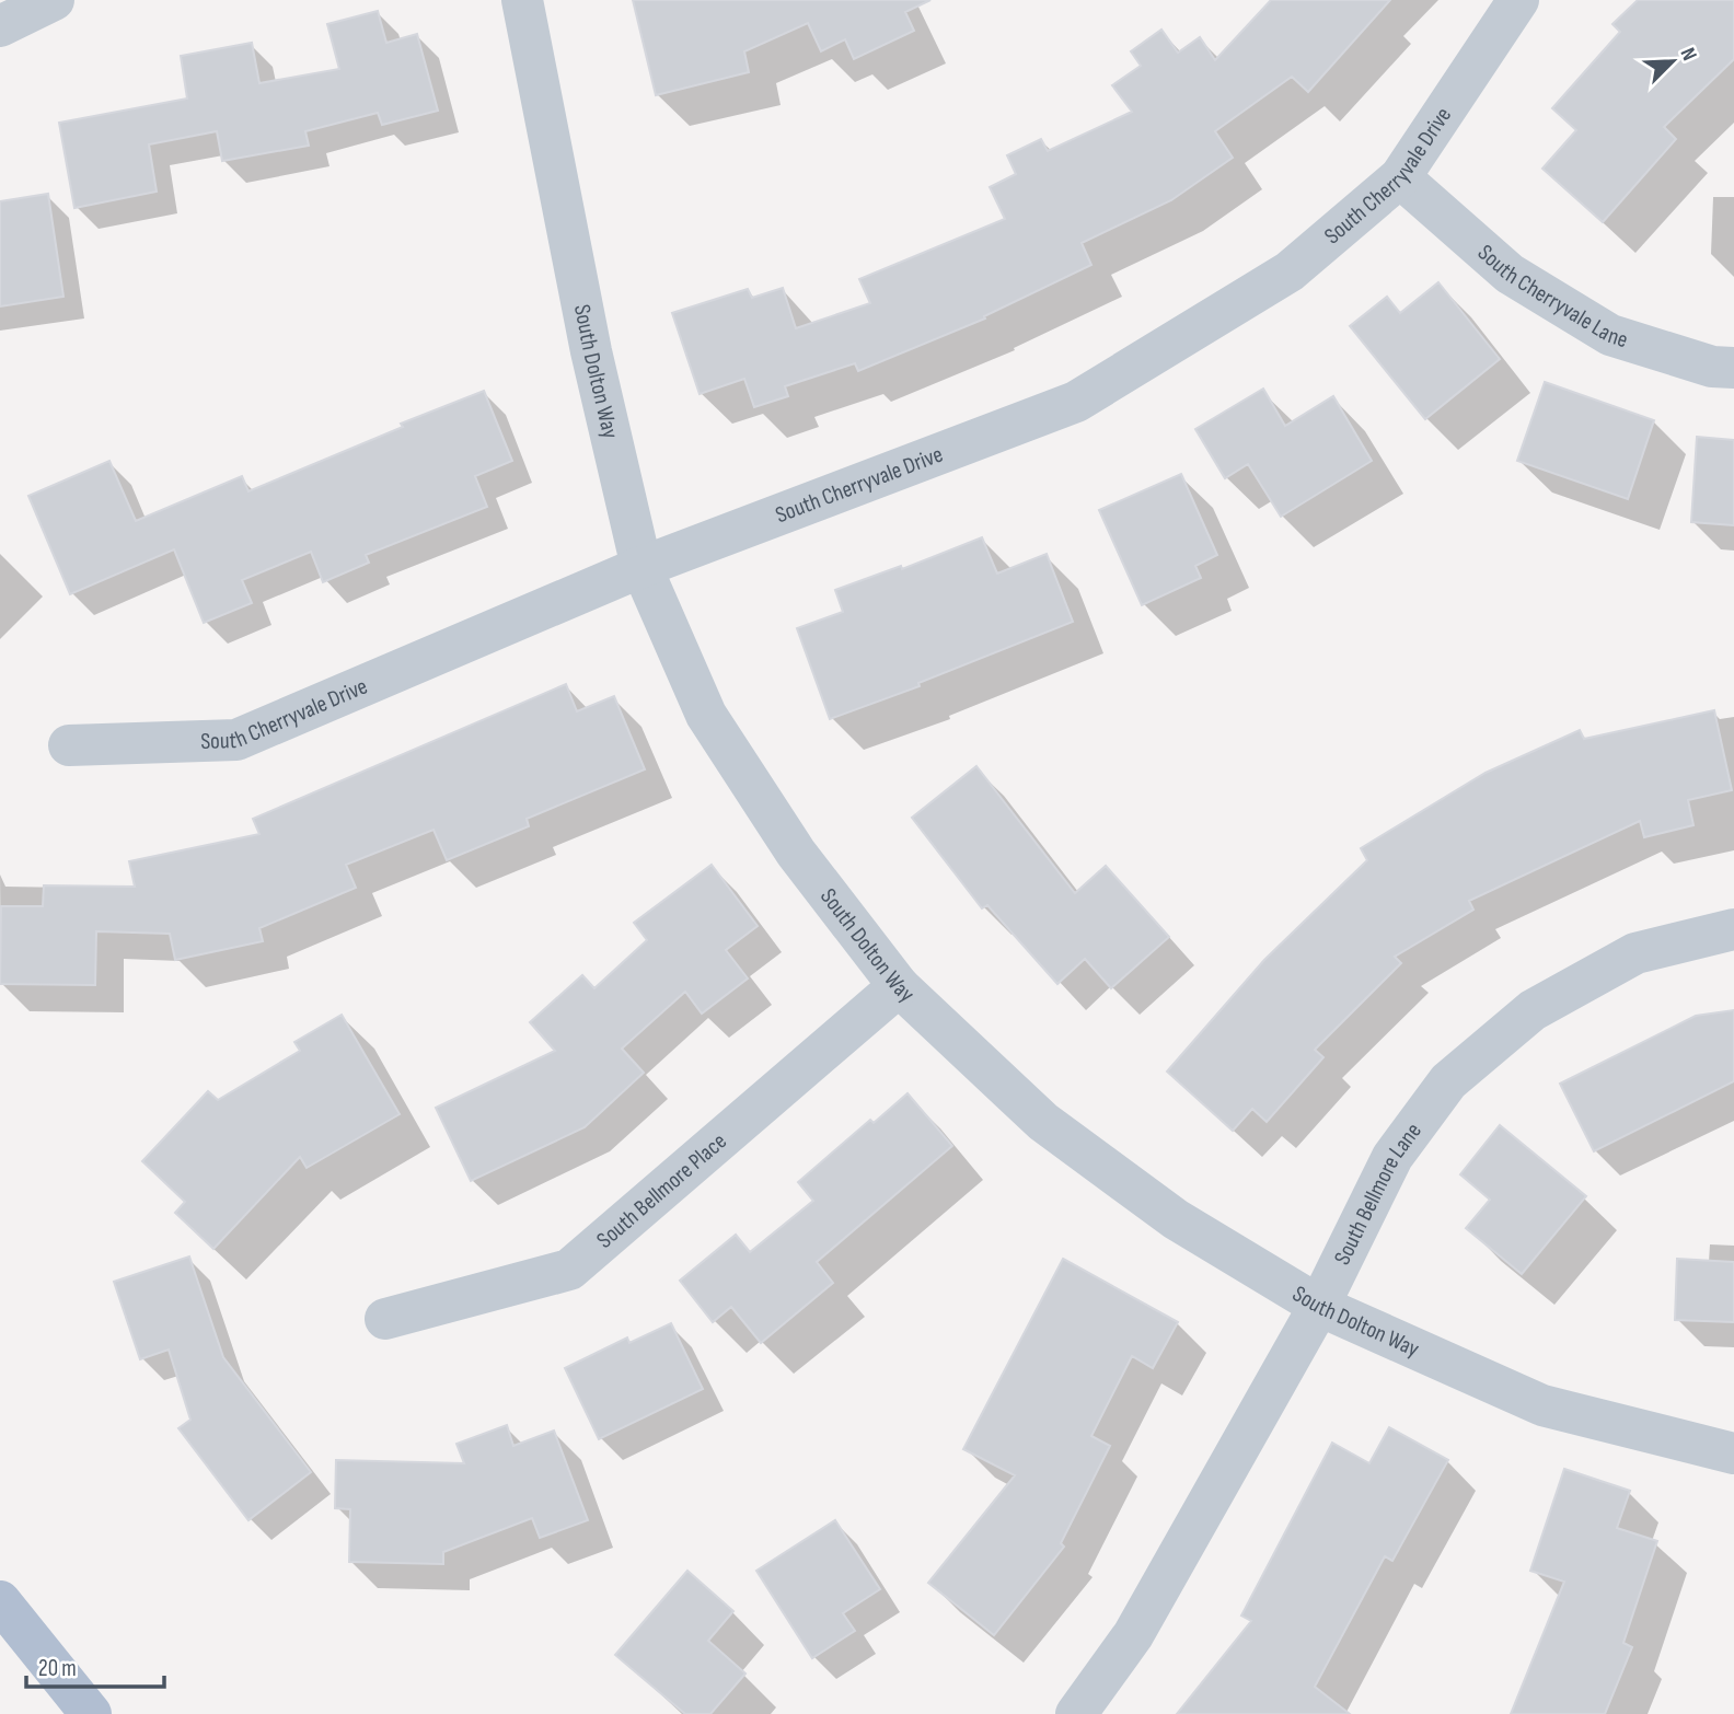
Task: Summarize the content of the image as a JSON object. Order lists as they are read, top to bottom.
{
  "streets": {
    "street": [
      "South Cherryvale Drive",
      "South Cherryvale Lane",
      "South Dolton Way",
      "South Bellmore Place",
      "South Bellmore Lane"
    ]
  },
  "crossings": [
    ["South Cherryvale Drive", "South Cherryvale Lane"],
    ["South Cherryvale Drive", "South Dolton Way"],
    ["South Dolton Way", "South Bellmore Place"],
    ["South Dolton Way", "South Bellmore Lane"]
  ],
  "scale_bar": "20 m",
  "north": "top right"
}
